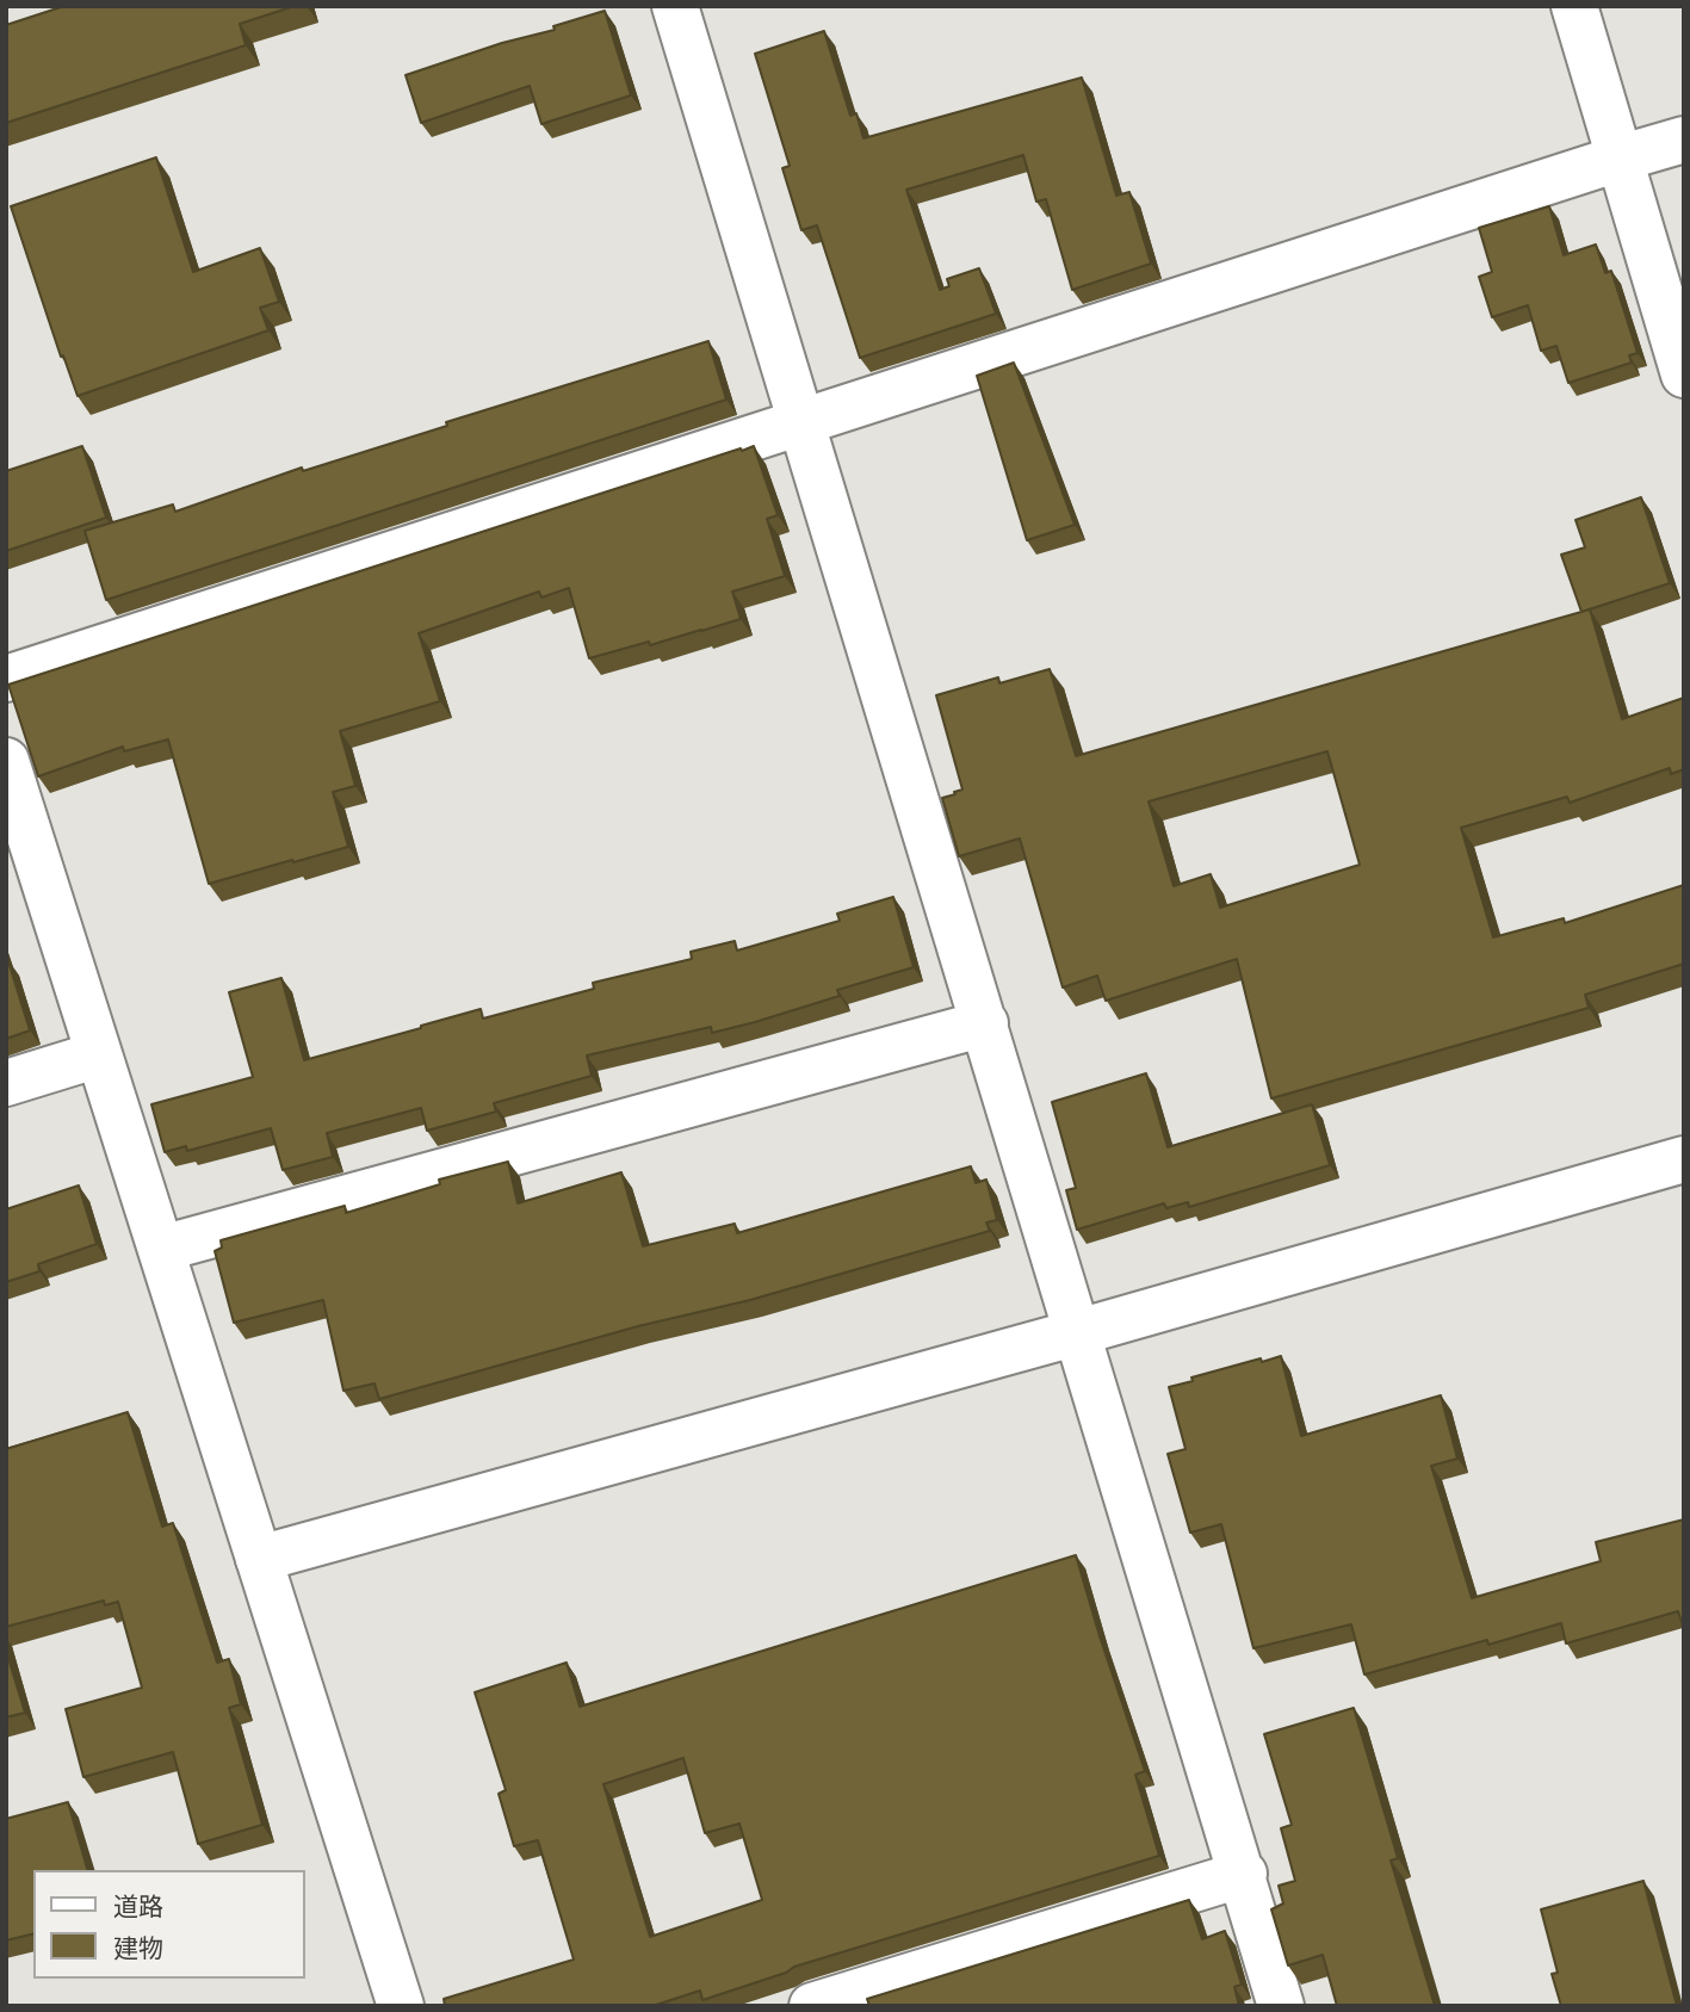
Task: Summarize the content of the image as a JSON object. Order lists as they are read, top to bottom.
{
  "legend": ["道路", "建物"]
}
